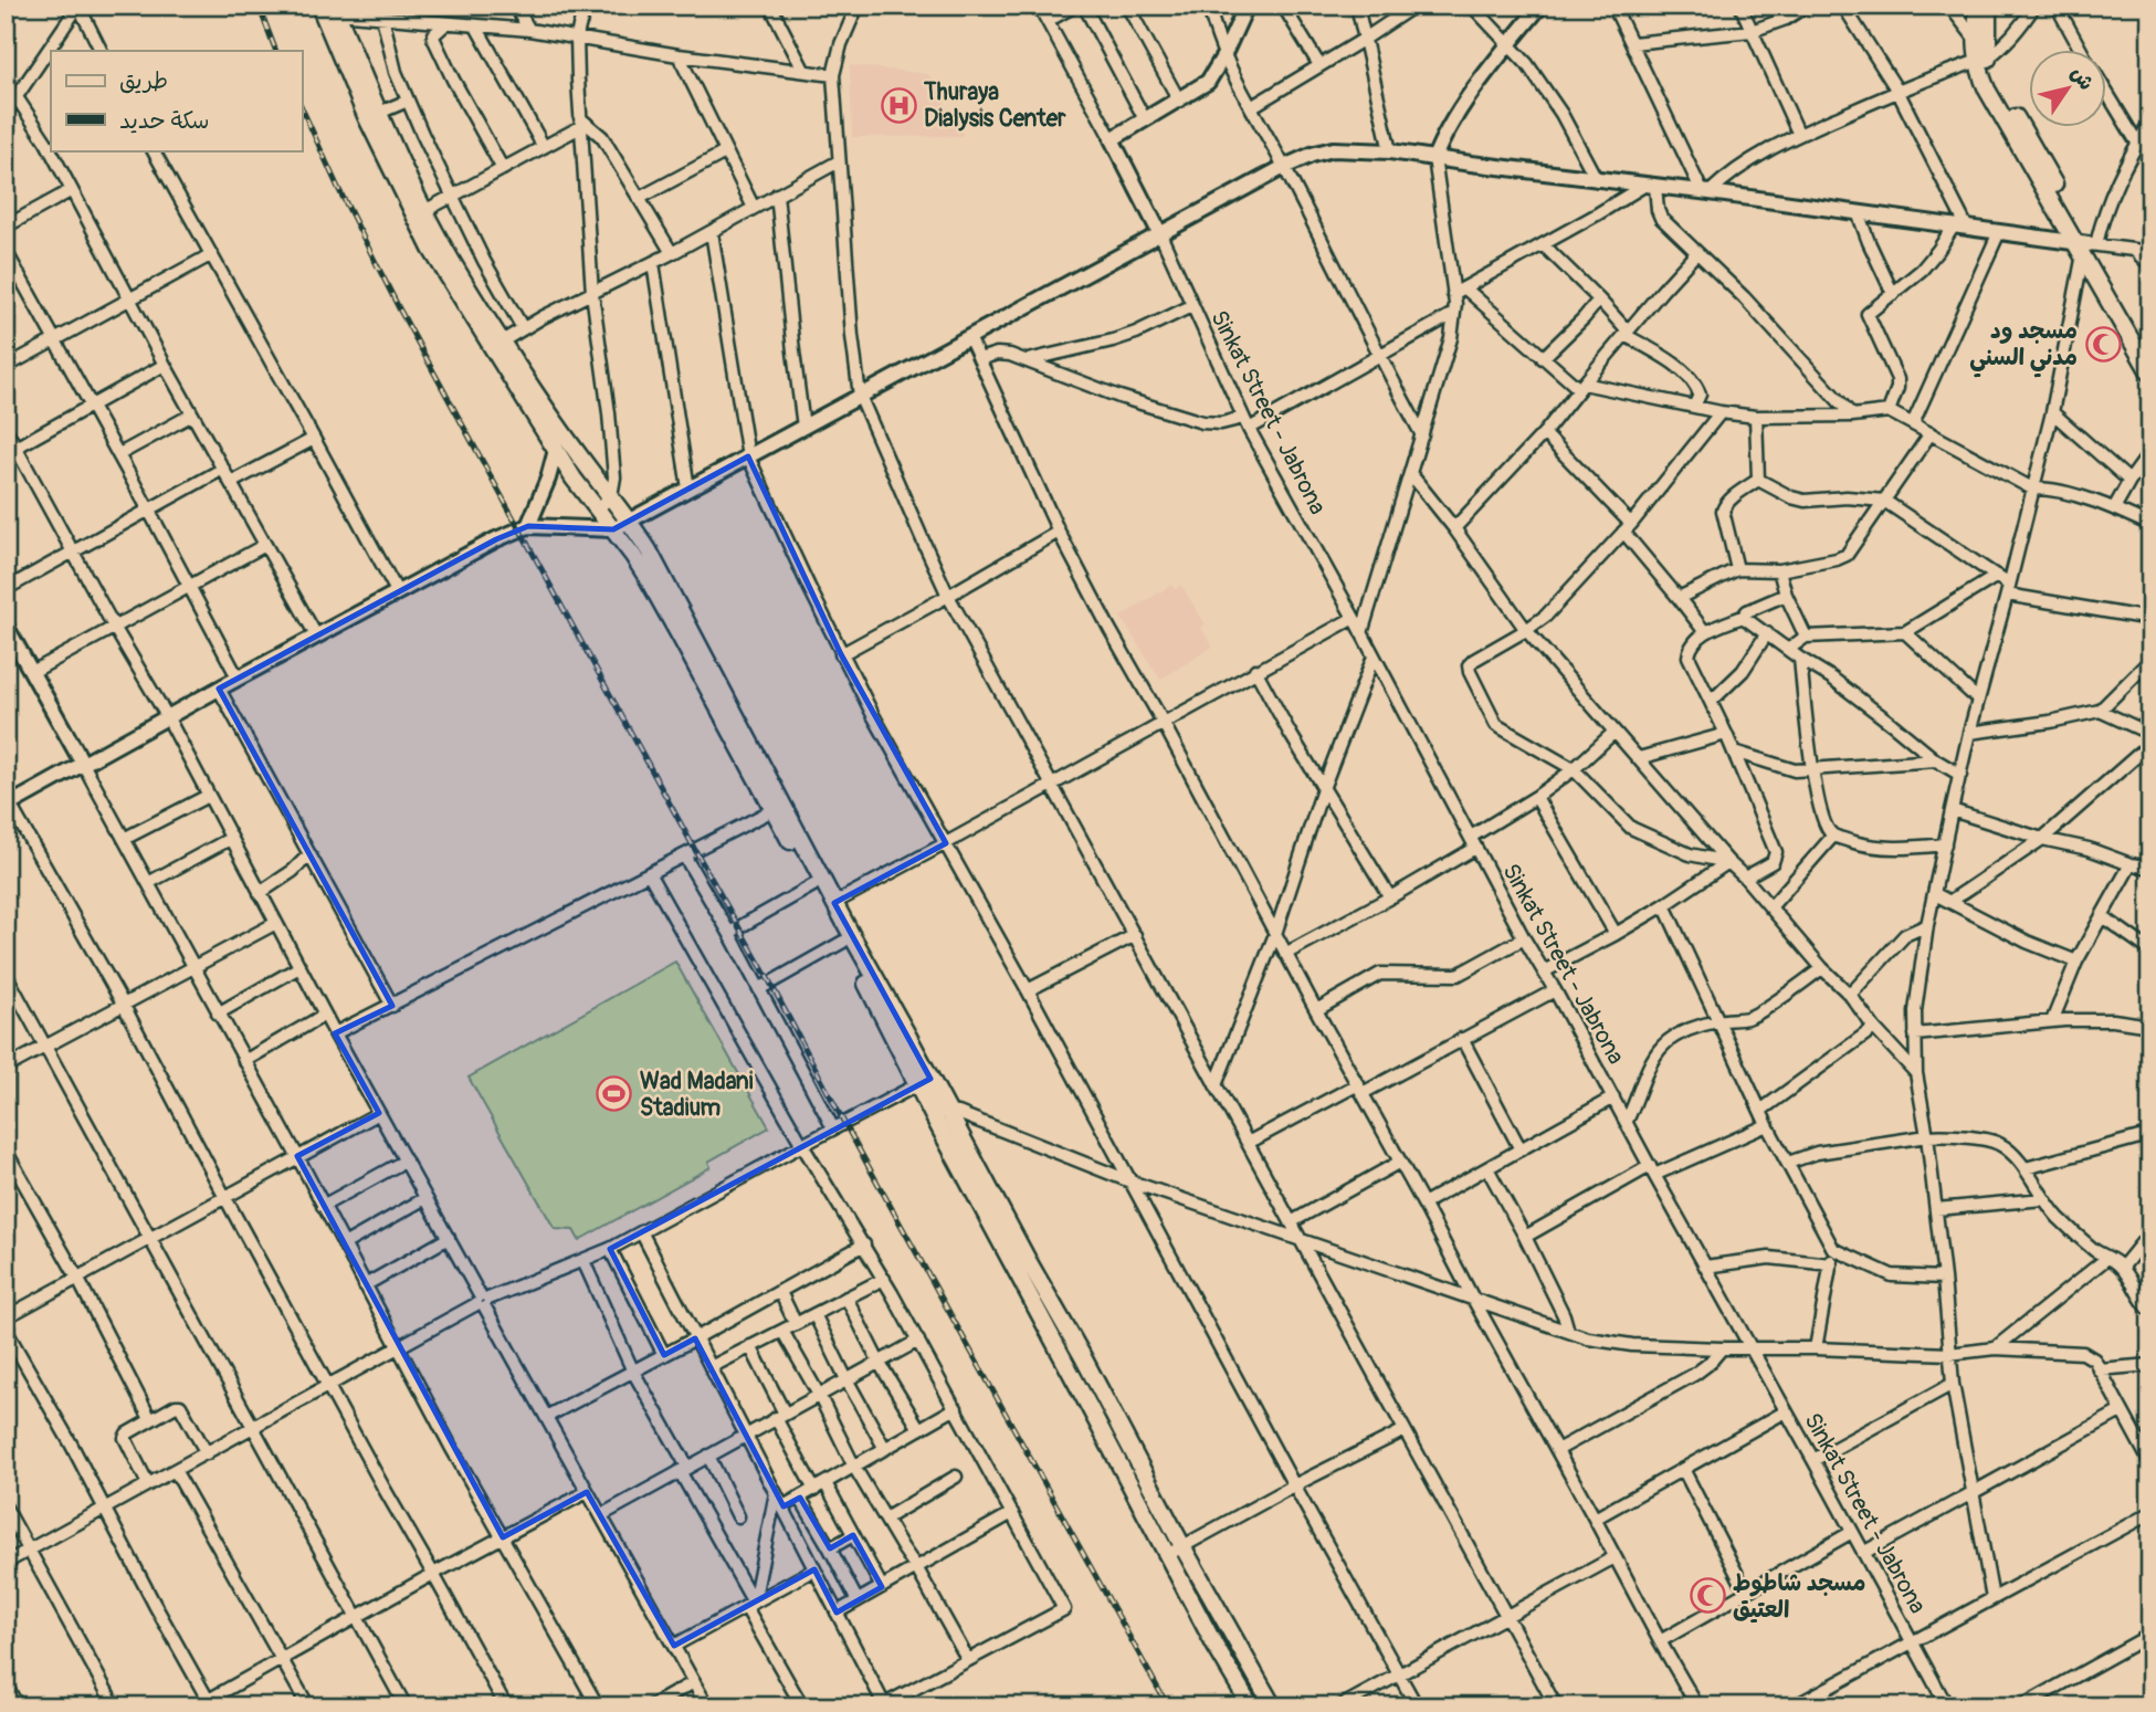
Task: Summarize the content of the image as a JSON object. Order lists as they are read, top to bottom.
{
  "streets": {
    "street": ["Sinkat Street - Jabrona"]
  },
  "places": {
    "hospital": ["Thuraya Dialysis Center"],
    "mosque": ["مسجد ود مدني السني", "مسجد شاطوط العتيق"],
    "sports": ["Wad Madani Stadium"]
  },
  "legend": ["طريق", "سكة حديد"],
  "north": "top right"
}
